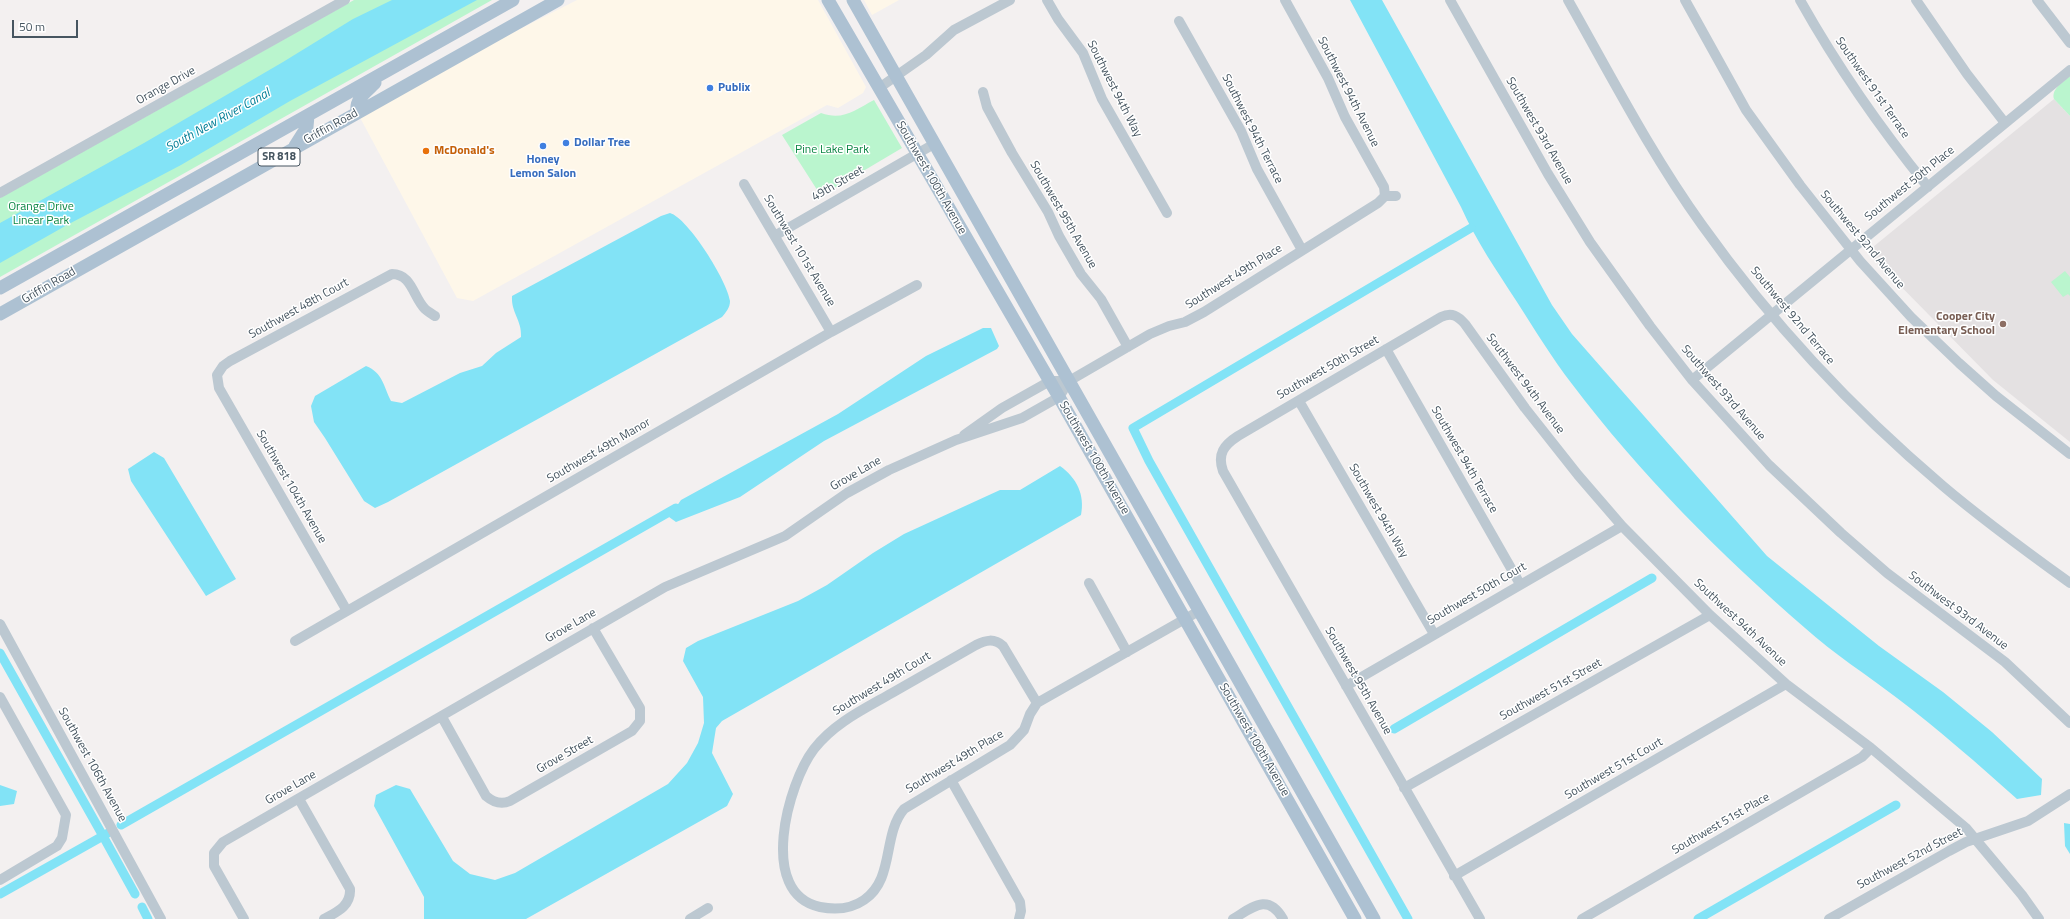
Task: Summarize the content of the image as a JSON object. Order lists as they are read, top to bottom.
{
  "streets": {
    "main road": ["Griffin Road", "SR 818", "Southwest 100th Avenue"],
    "street": [
      "Orange Drive",
      "Southwest 91st Terrace",
      "Southwest 94th Way",
      "Southwest 94th Avenue",
      "Southwest 94th Terrace",
      "Southwest 93rd Avenue",
      "49th Street",
      "Southwest 50th Place",
      "Southwest 95th Avenue",
      "Southwest 92nd Avenue",
      "Southwest 101st Avenue",
      "Southwest 49th Place",
      "Southwest 48th Court",
      "Southwest 92nd Terrace",
      "Southwest 50th Street",
      "Southwest 49th Manor",
      "Grove Lane",
      "Southwest 104th Avenue",
      "Southwest 50th Court",
      "Southwest 49th Court",
      "Southwest 51st Street",
      "Grove Street",
      "Southwest 106th Avenue",
      "Southwest 51st Court",
      "Southwest 51st Place",
      "Southwest 52nd Street"
    ]
  },
  "crossings": [
    ["Southwest 91st Terrace", "Southwest 50th Place"],
    ["Southwest 94th Way", "Southwest 50th Street"],
    ["Southwest 94th Way", "Southwest 50th Court"],
    ["Southwest 94th Avenue", "Southwest 49th Place"],
    ["Southwest 94th Avenue", "Southwest 50th Street"],
    ["Southwest 94th Avenue", "Southwest 50th Court"],
    ["Southwest 94th Avenue", "Southwest 51st Street"],
    ["Southwest 94th Avenue", "Southwest 51st Court"],
    ["Southwest 94th Avenue", "Southwest 51st Place"],
    ["Southwest 94th Avenue", "Southwest 52nd Street"],
    ["Southwest 94th Terrace", "Southwest 49th Place"],
    ["Southwest 94th Terrace", "Southwest 50th Street"],
    ["Southwest 94th Terrace", "Southwest 50th Court"],
    ["Southwest 93rd Avenue", "Southwest 50th Place"],
    ["Southwest 100th Avenue", "49th Street"],
    ["Southwest 100th Avenue", "Southwest 49th Place"],
    ["Southwest 100th Avenue", "Grove Lane"],
    ["49th Street", "Southwest 101st Avenue"],
    ["Southwest 50th Place", "Southwest 92nd Avenue"],
    ["Southwest 50th Place", "Southwest 92nd Terrace"],
    ["Southwest 95th Avenue", "Southwest 49th Place"],
    ["Southwest 95th Avenue", "Southwest 50th Street"],
    ["Southwest 95th Avenue", "Southwest 50th Court"],
    ["Southwest 95th Avenue", "Southwest 51st Street"],
    ["Southwest 95th Avenue", "Southwest 51st Court"],
    ["Southwest 101st Avenue", "Southwest 49th Manor"],
    ["Southwest 49th Place", "Grove Lane"],
    ["Southwest 49th Place", "Southwest 49th Court"],
    ["Southwest 48th Court", "Southwest 104th Avenue"],
    ["Southwest 49th Manor", "Southwest 104th Avenue"],
    ["Grove Lane", "Grove Street"]
  ],
  "water": ["South New River Canal"],
  "parks": ["Pine Lake Park", "Orange Drive Linear Park"],
  "places": [
    "Publix",
    "Dollar Tree",
    "Honey Lemon Salon",
    "McDonald's",
    "Cooper City Elementary School"
  ],
  "scale_bar": "50 m"
}
